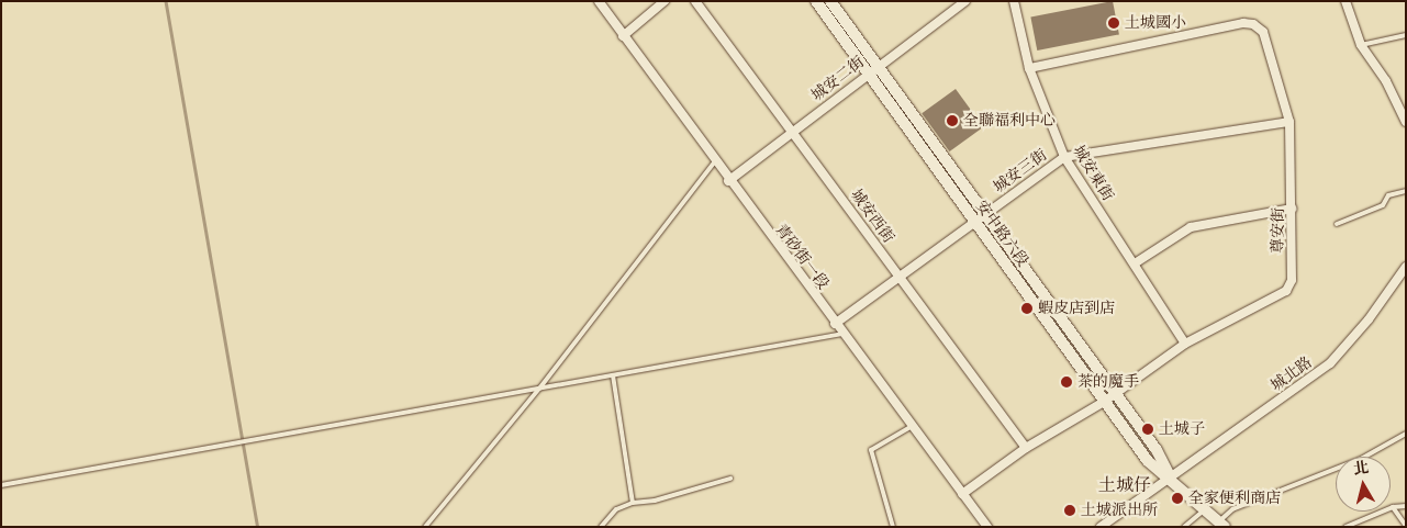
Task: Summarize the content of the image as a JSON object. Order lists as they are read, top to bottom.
{
  "streets": {
    "street": [
      "城安二街",
      "城安三街",
      "城安東街",
      "城安西街",
      "尊安街",
      "安中路六段",
      "青砂街一段",
      "城北路"
    ]
  },
  "crossings": [
    ["城安二街", "城安西街"],
    ["城安二街", "安中路六段"],
    ["城安二街", "青砂街一段"],
    ["城安三街", "城安東街"],
    ["城安三街", "城安西街"],
    ["城安三街", "尊安街"],
    ["城安三街", "安中路六段"],
    ["城安三街", "青砂街一段"],
    ["城安東街", "尊安街"],
    ["城安西街", "尊安街"],
    ["尊安街", "安中路六段"],
    ["尊安街", "青砂街一段"],
    ["安中路六段", "城北路"]
  ],
  "districts": ["土城仔"],
  "places": [
    "土城國小",
    "全聯福利中心",
    "蝦皮店到店",
    "茶的魔手",
    "土城子",
    "全家便利商店",
    "土城派出所"
  ],
  "north": "top"
}
